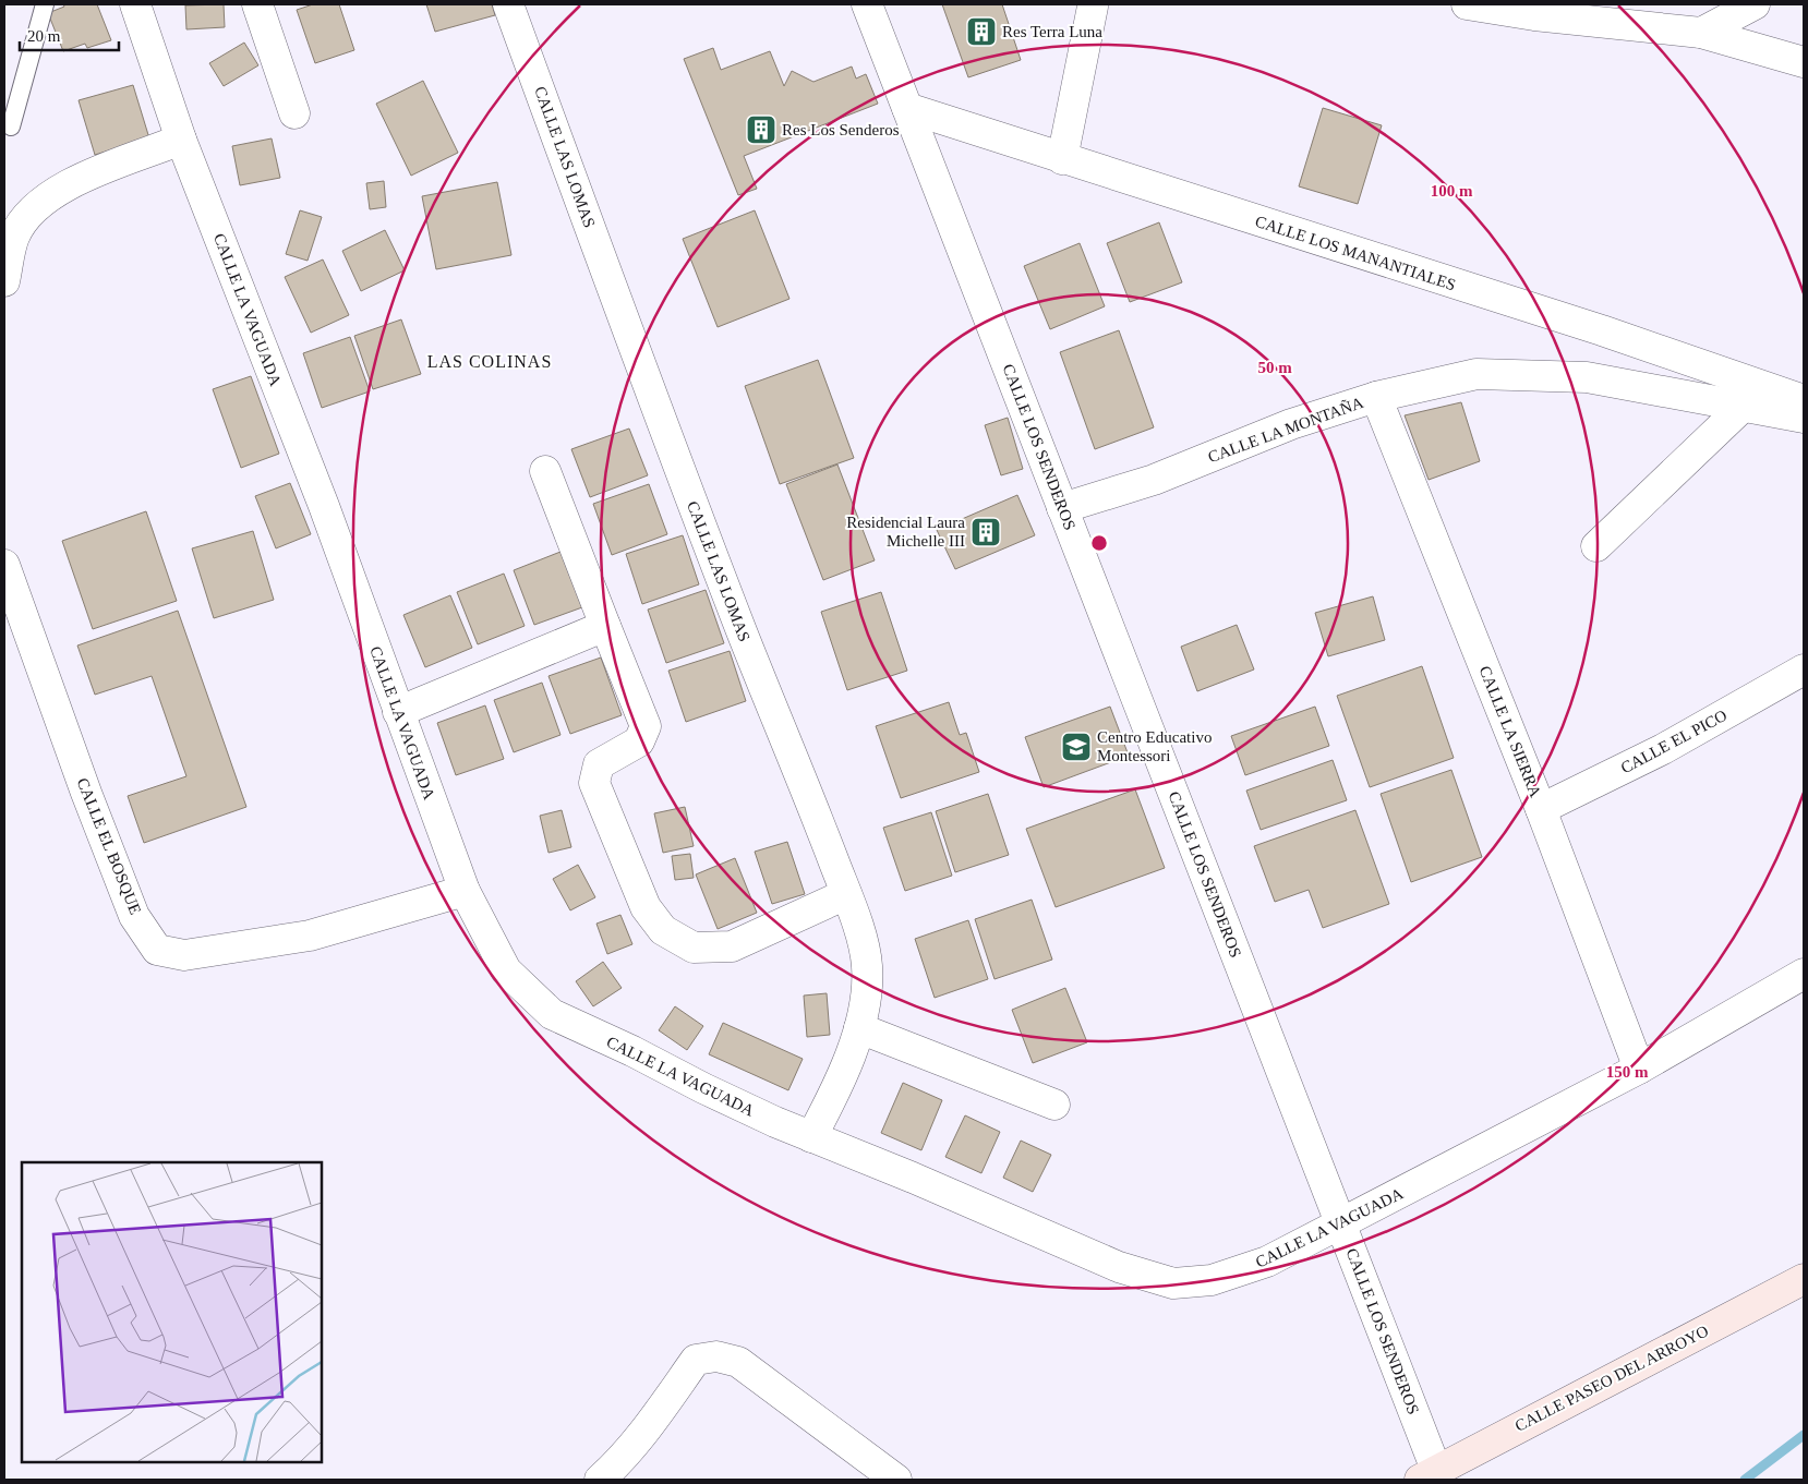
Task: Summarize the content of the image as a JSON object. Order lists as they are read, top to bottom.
{
  "streets": {
    "main road": ["CALLE PASEO DEL ARROYO"],
    "street": [
      "CALLE LAS LOMAS",
      "CALLE LOS MANANTIALES",
      "CALLE LA VAGUADA",
      "CALLE LA MONTAÑA",
      "CALLE LOS SENDEROS",
      "CALLE LA SIERRA",
      "CALLE EL PICO",
      "CALLE EL BOSQUE"
    ]
  },
  "crossings": [
    ["CALLE LAS LOMAS", "CALLE LA VAGUADA"],
    ["CALLE LOS MANANTIALES", "CALLE LOS SENDEROS"],
    ["CALLE LA VAGUADA", "CALLE LOS SENDEROS"],
    ["CALLE LA VAGUADA", "CALLE LA SIERRA"],
    ["CALLE LA VAGUADA", "CALLE EL BOSQUE"],
    ["CALLE LA MONTAÑA", "CALLE LOS SENDEROS"],
    ["CALLE LA MONTAÑA", "CALLE LA SIERRA"],
    ["CALLE LOS SENDEROS", "CALLE PASEO DEL ARROYO"],
    ["CALLE LA SIERRA", "CALLE EL PICO"]
  ],
  "districts": ["LAS COLINAS"],
  "places": {
    "building": ["Res Terra Luna", "Res Los Senderos", "Residencial Laura Michelle III"],
    "school or university": ["Centro Educativo Montessori"]
  },
  "scale_bar": "20 m",
  "rings": ["100 m", "50 m", "150 m"]
}
